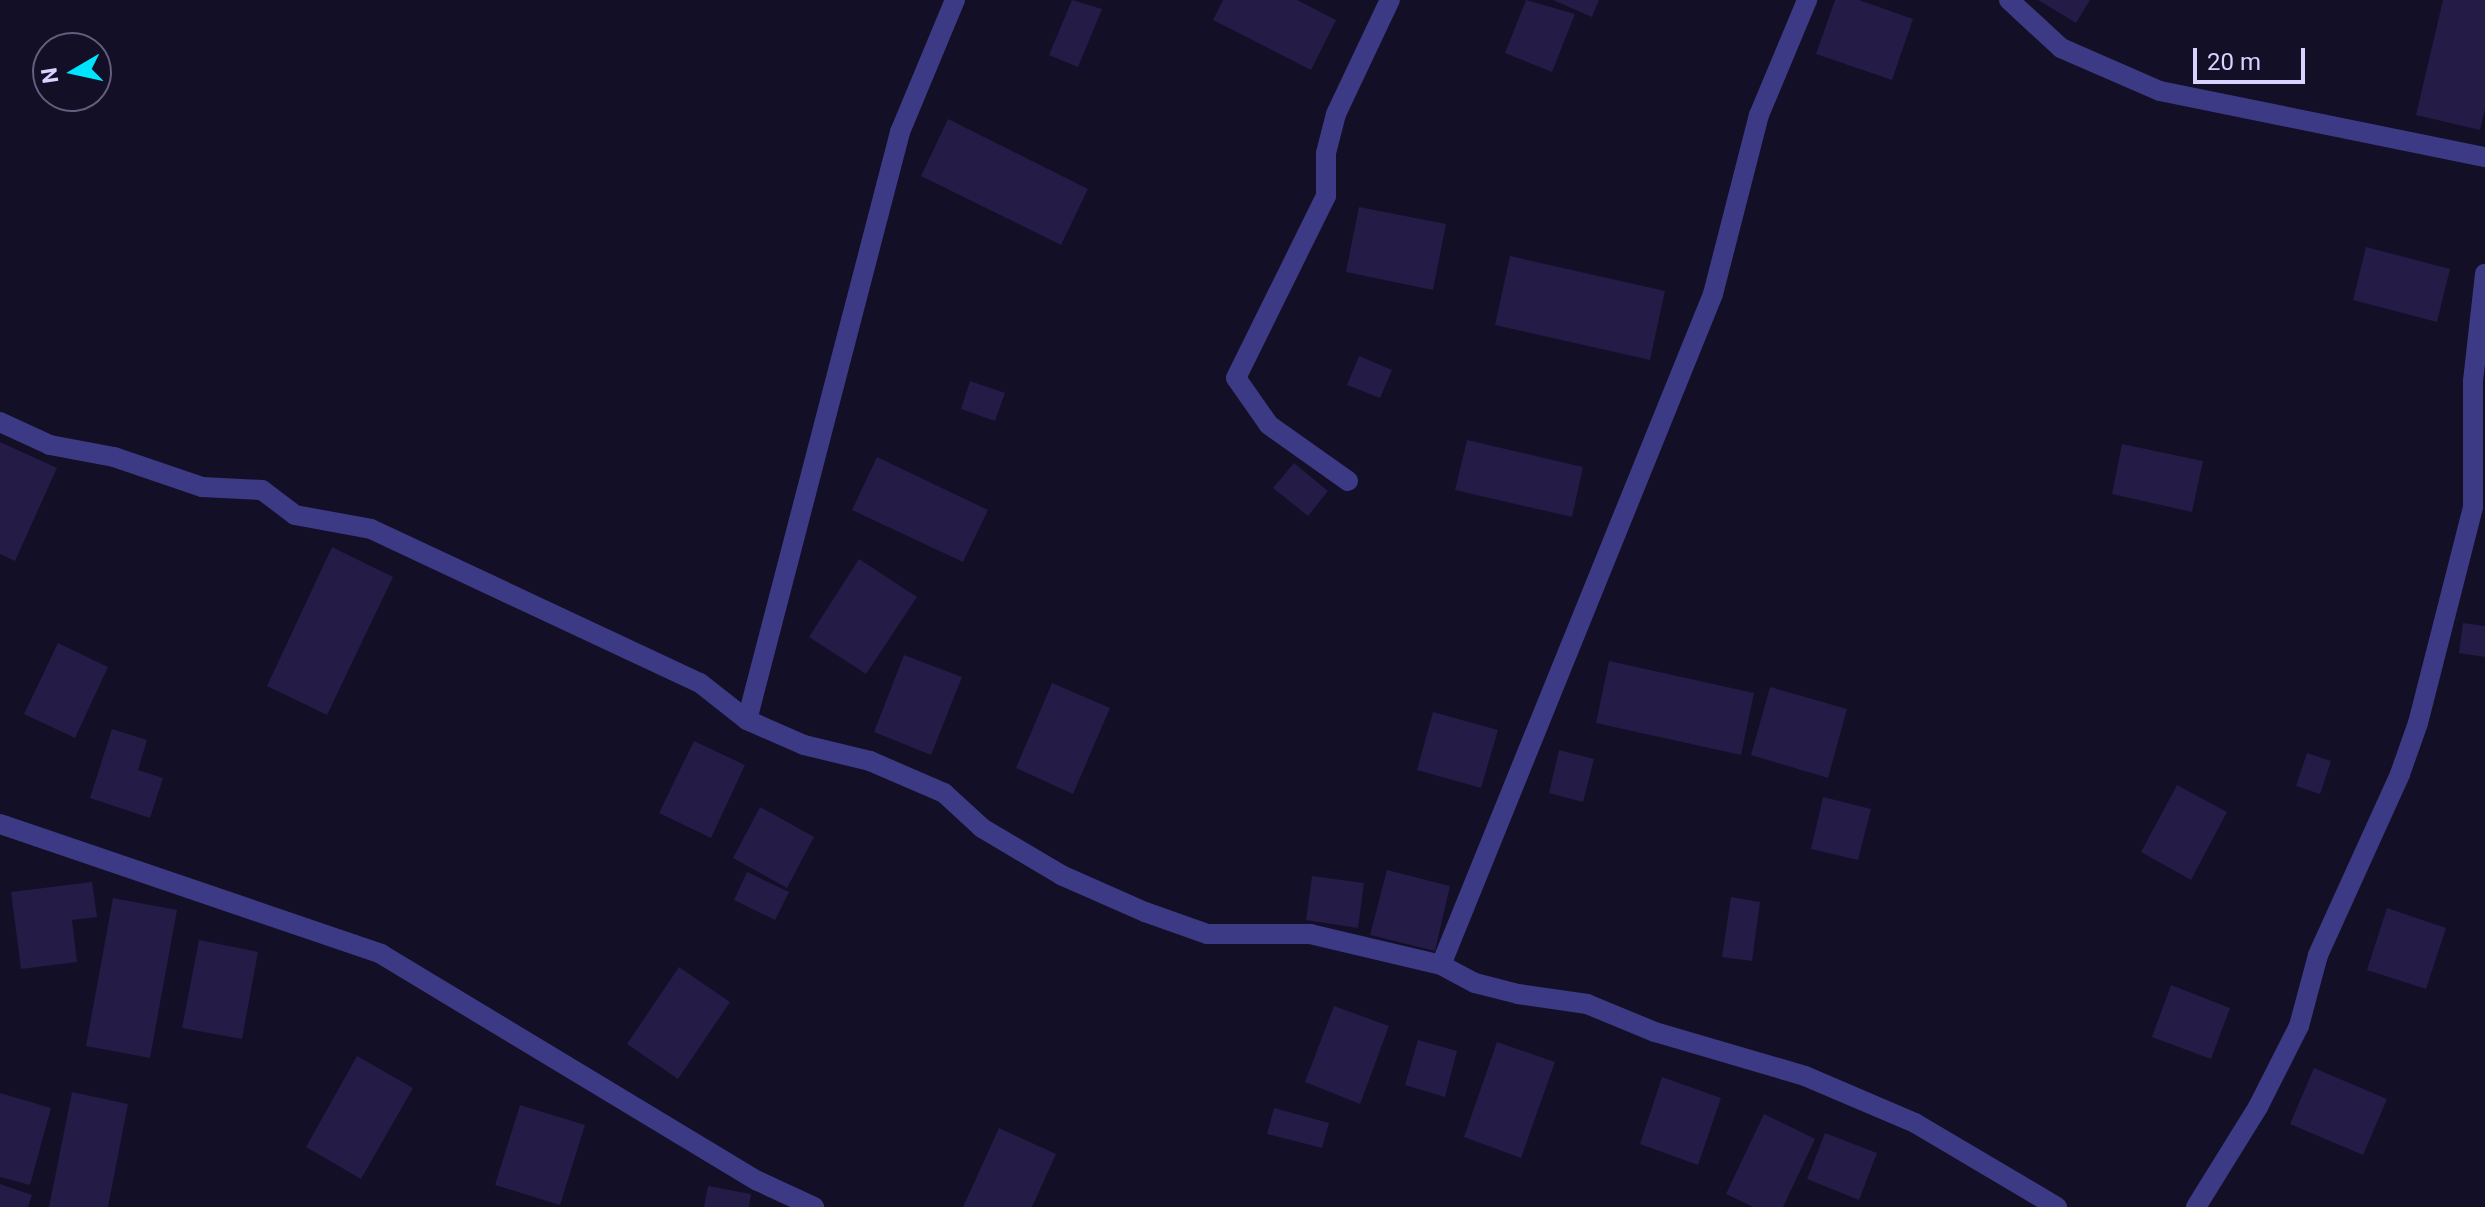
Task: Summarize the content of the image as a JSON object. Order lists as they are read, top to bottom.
{
  "scale_bar": "20 m",
  "north": "left"
}
